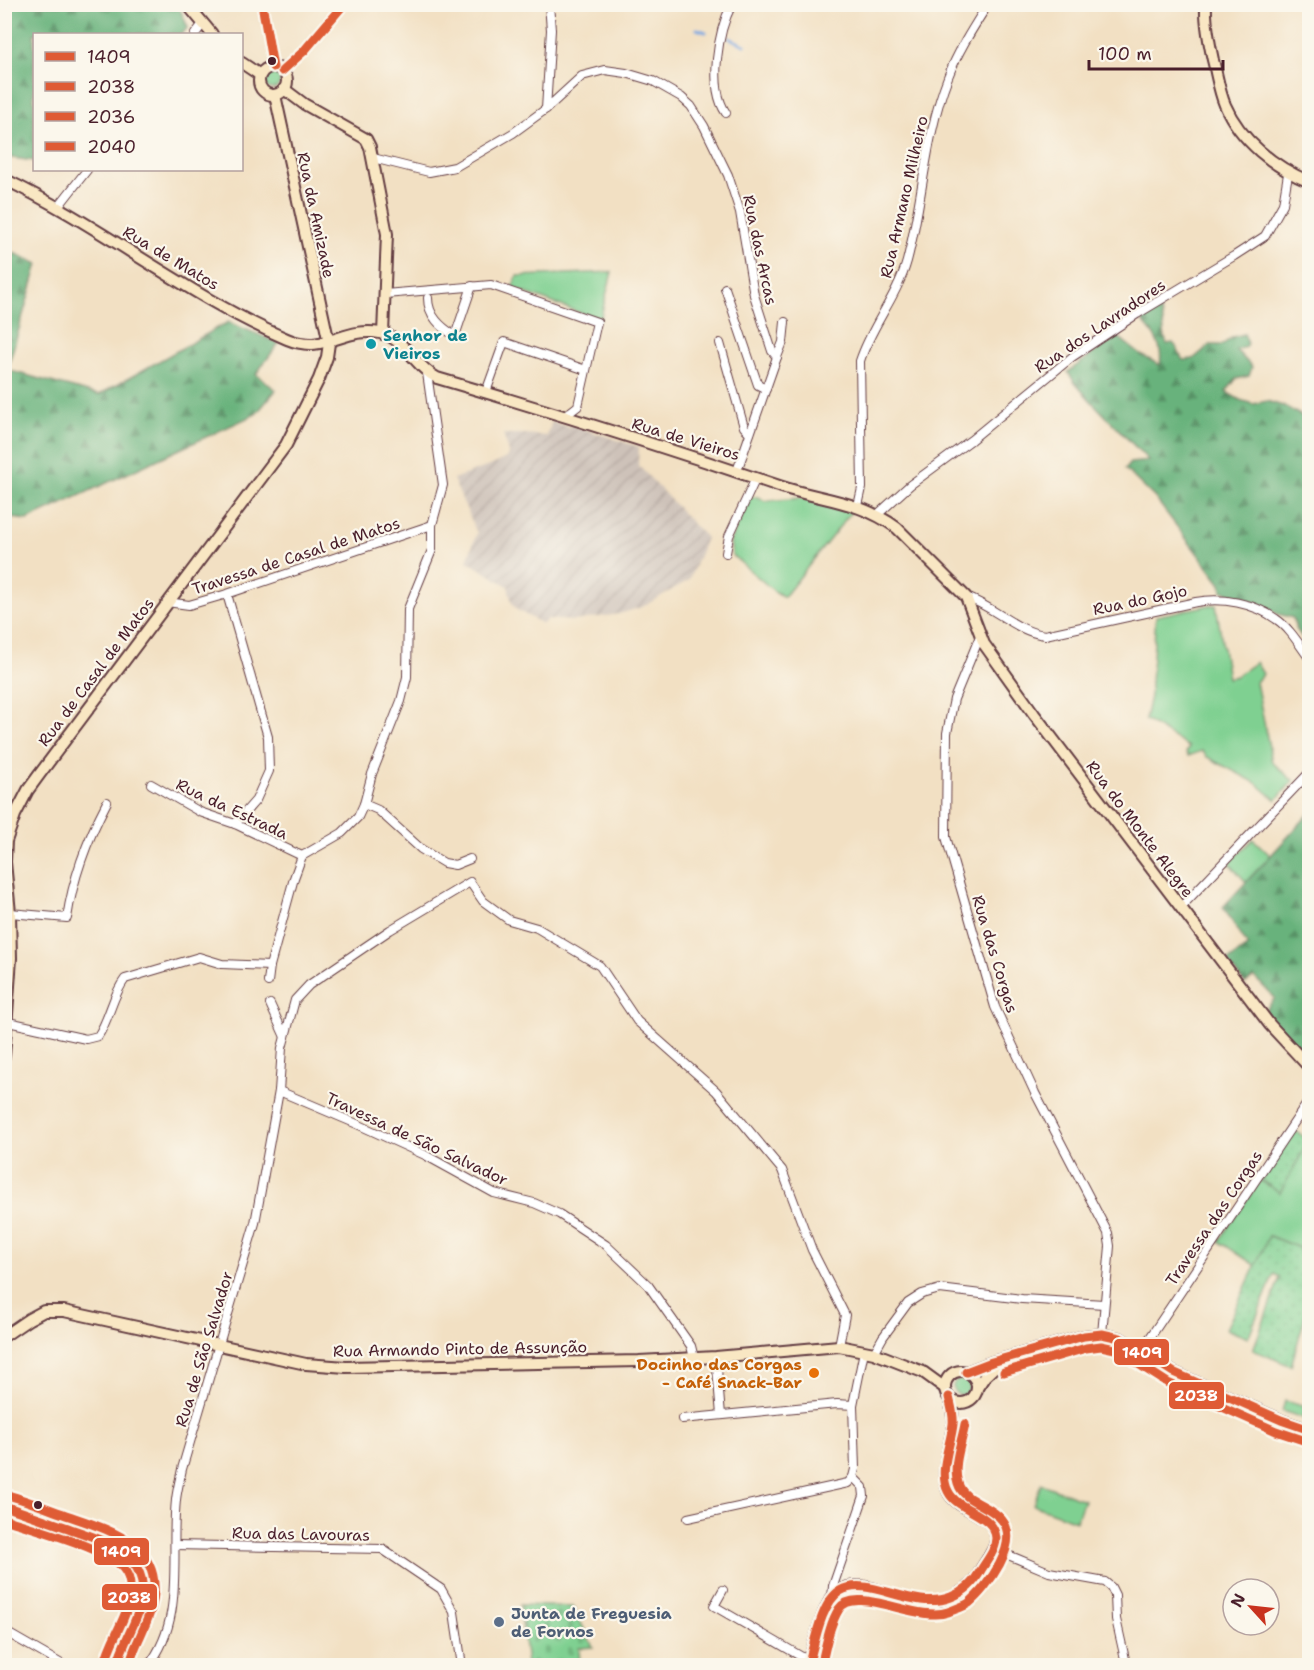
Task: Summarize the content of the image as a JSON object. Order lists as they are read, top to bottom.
{
  "streets": {
    "street": [
      "Rua Armano Milheiro",
      "Rua da Amizade",
      "Rua das Arcas",
      "Rua de Matos",
      "Rua dos Lavradores",
      "Rua de Vieiros",
      "Travessa de Casal de Matos",
      "Rua do Gojo",
      "Rua de Casal de Matos",
      "Rua da Estrada",
      "Rua do Monte Alegre",
      "Rua das Corgas",
      "Travessa de São Salvador",
      "Travessa das Corgas",
      "Rua de São Salvador",
      "Rua Armando Pinto de Assunção",
      "Rua das Lavouras"
    ]
  },
  "crossings": [
    ["Rua Armano Milheiro", "Rua de Vieiros"],
    ["Rua da Amizade", "Rua de Matos"],
    ["Rua da Amizade", "Rua de Casal de Matos"],
    ["Rua de Matos", "Rua de Casal de Matos"],
    ["Rua dos Lavradores", "Rua de Vieiros"],
    ["Rua de Vieiros", "Rua do Gojo"],
    ["Rua de Vieiros", "Rua do Monte Alegre"],
    ["Travessa de Casal de Matos", "Rua de Casal de Matos"],
    ["Rua do Gojo", "Rua do Monte Alegre"],
    ["Rua do Monte Alegre", "Rua das Corgas"],
    ["Travessa de São Salvador", "Rua de São Salvador"],
    ["Travessa de São Salvador", "Rua Armando Pinto de Assunção"],
    ["Rua de São Salvador", "Rua Armando Pinto de Assunção"],
    ["Rua de São Salvador", "Rua das Lavouras"]
  ],
  "places": ["Senhor de Vieiros", "Docinho das Corgas - Café Snack-Bar", "Junta de Freguesia de Fornos"],
  "lines": [
    "transit line 2036",
    "transit line 1409",
    "transit line 2038",
    "transit line 2040"
  ],
  "legend": [
    "1409",
    "2038",
    "2036",
    "2040"
  ],
  "scale_bar": "100 m",
  "north": "top left"
}
